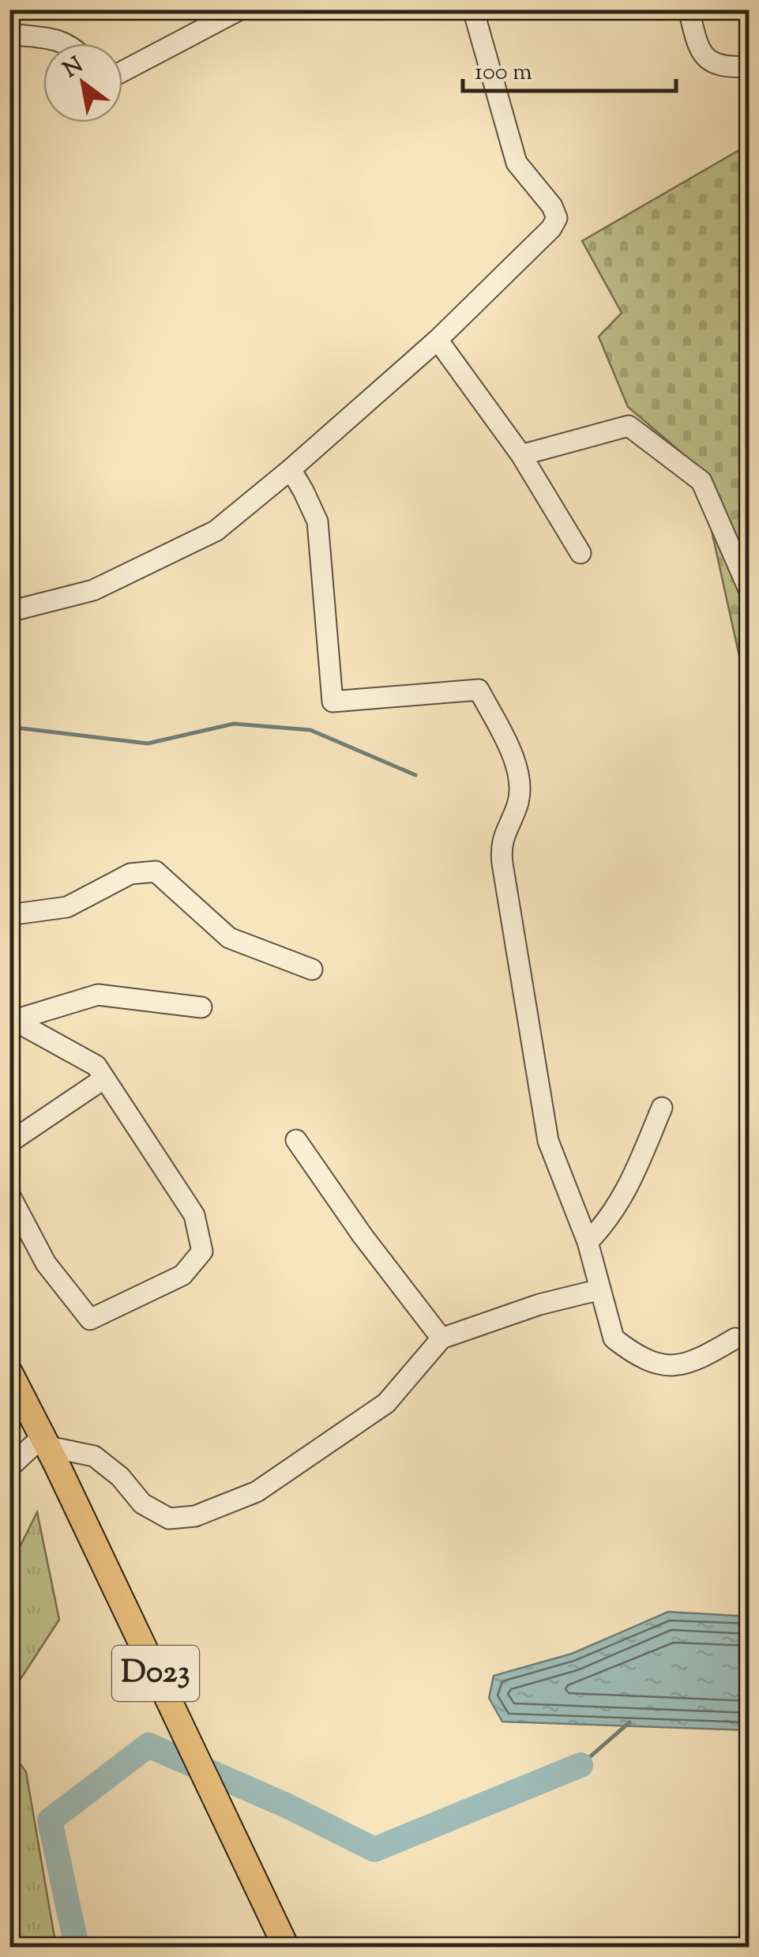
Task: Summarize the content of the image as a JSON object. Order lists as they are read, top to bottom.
{
  "streets": {
    "main road": ["D023"]
  },
  "scale_bar": "100 m",
  "north": "top left"
}
